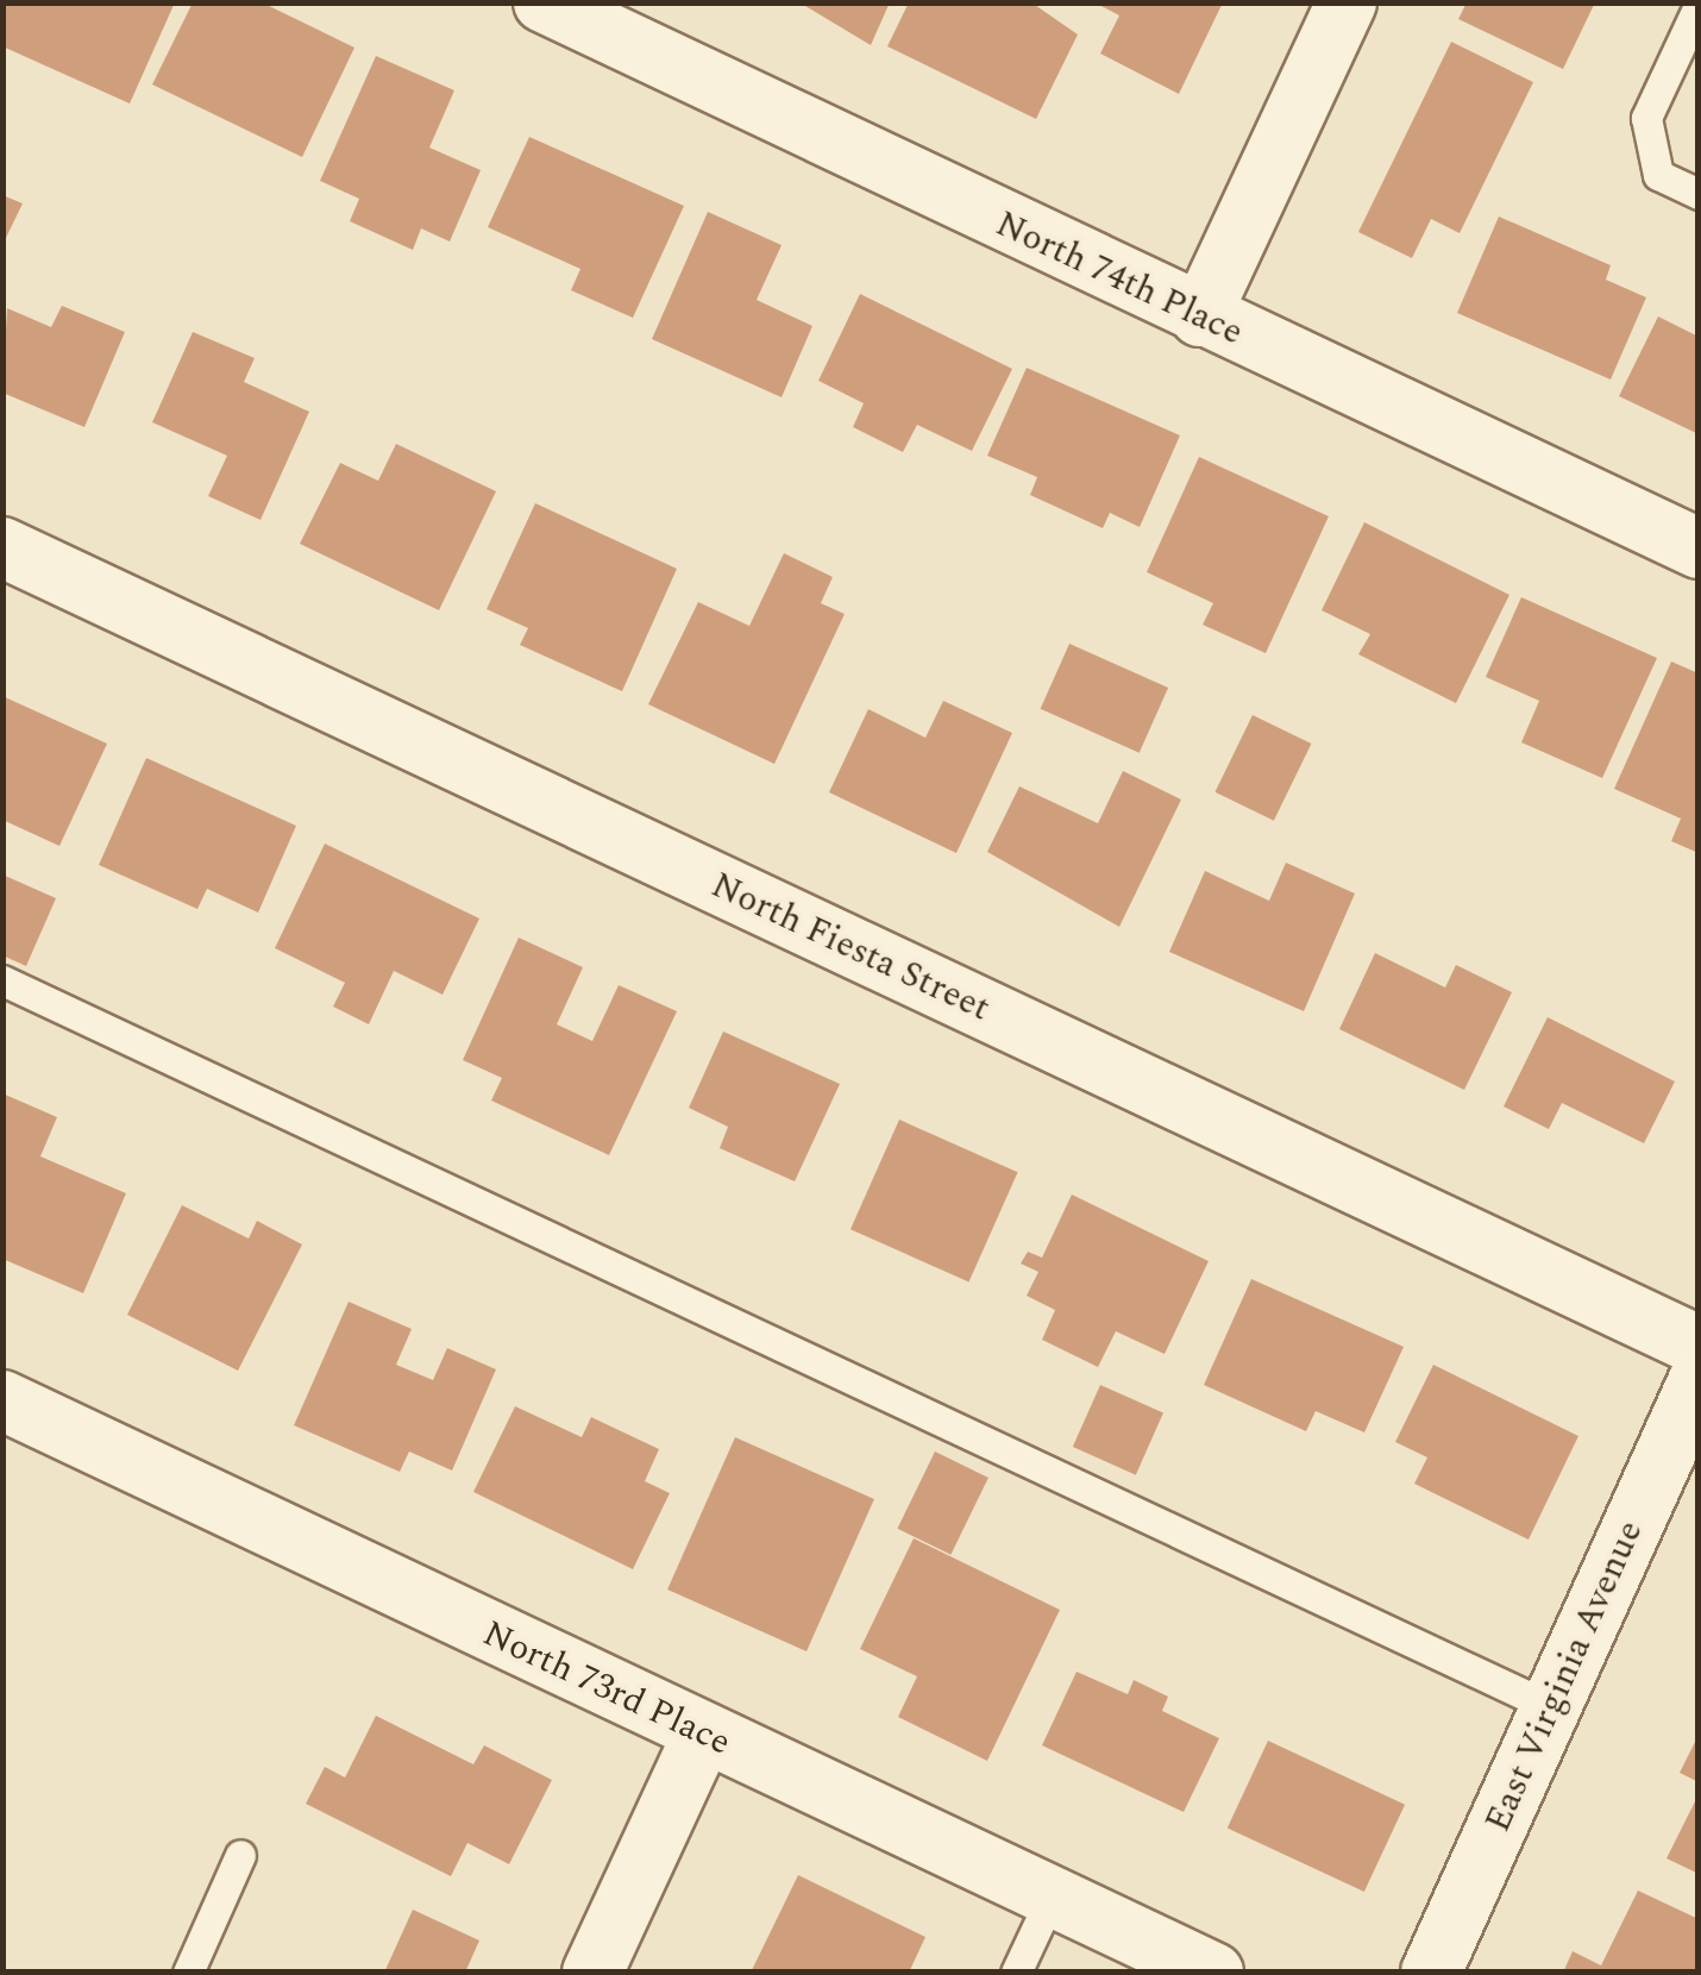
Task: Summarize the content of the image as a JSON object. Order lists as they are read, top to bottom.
{
  "streets": {
    "street": [
      "North 74th Place",
      "North Fiesta Street",
      "East Virginia Avenue",
      "North 73rd Place"
    ]
  }
}
